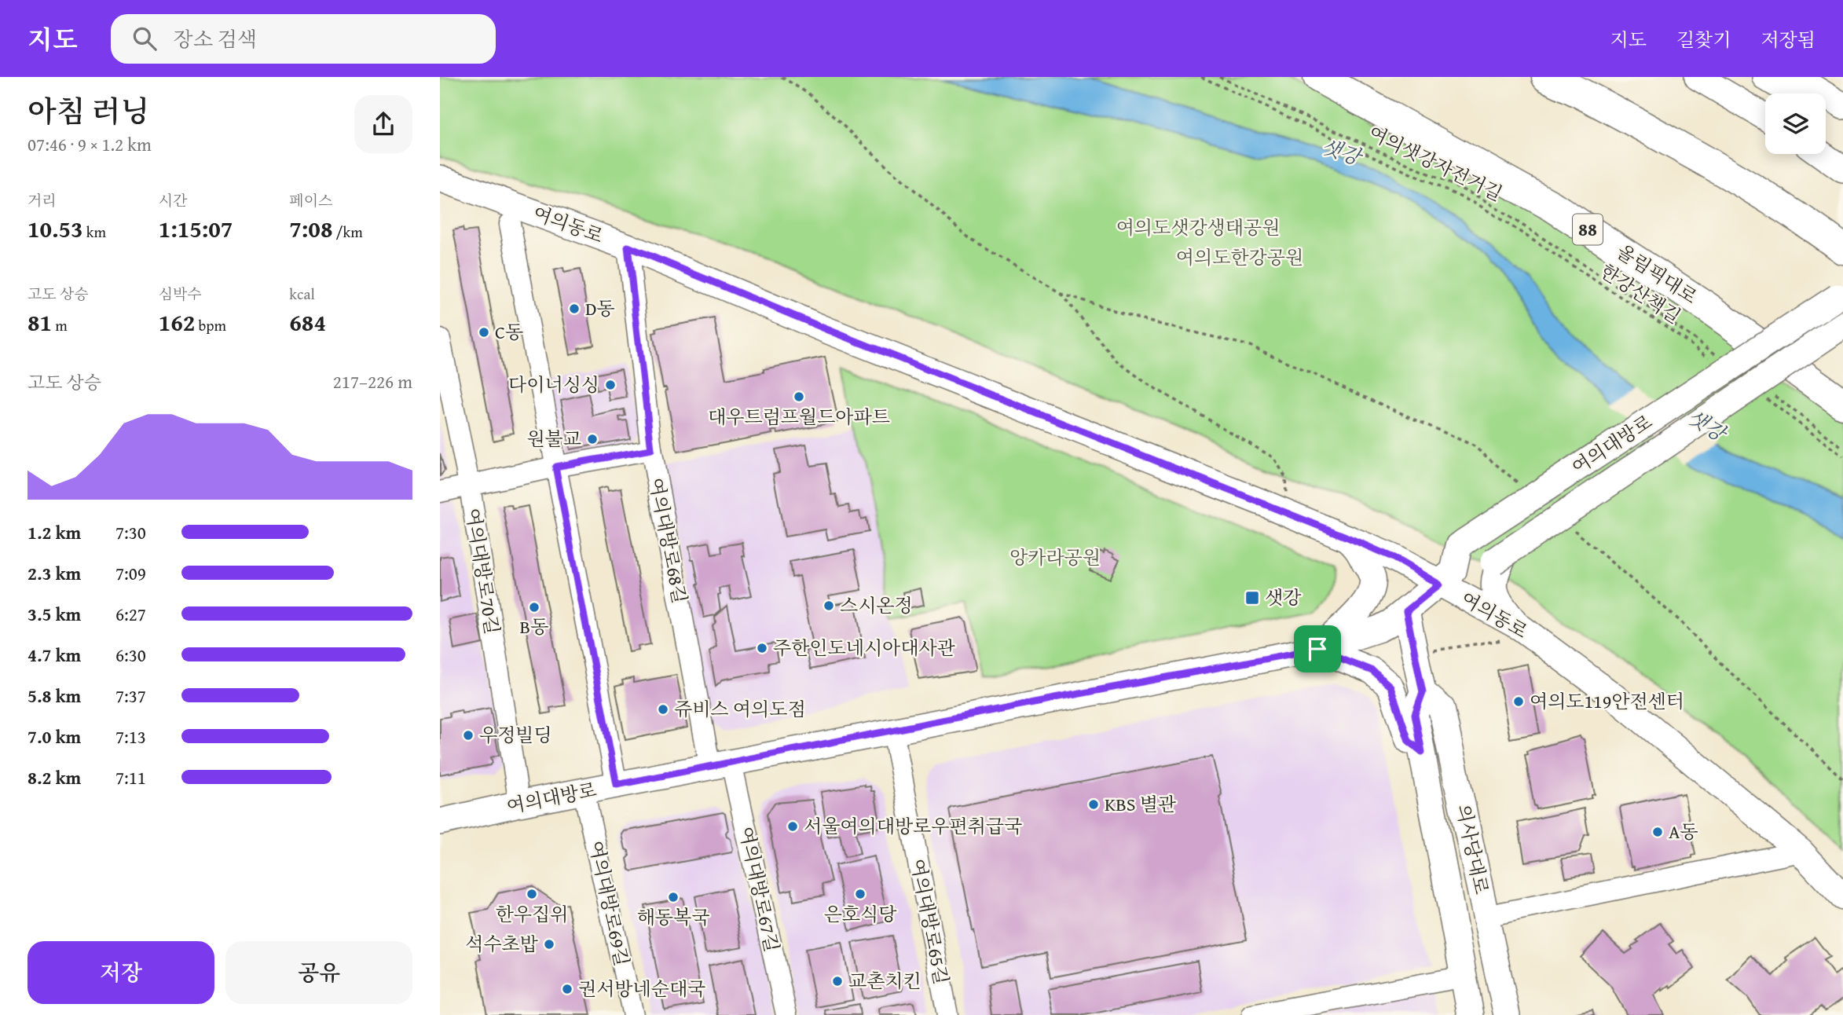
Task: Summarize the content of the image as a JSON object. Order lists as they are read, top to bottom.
{
  "streets": {
    "highway": ["88", "올림픽대로"],
    "main road": ["여의동로", "여의대방로", "의사당대로"],
    "street": [
      "여의대방로68길",
      "여의대방로70길",
      "여의대방로67길",
      "여의대방로69길",
      "여의대방로65길"
    ],
    "path": ["여의샛강자전거길", "한강산책길"]
  },
  "crossings": [
    ["여의동로", "여의대방로"],
    ["여의동로", "여의대방로68길"],
    ["여의대방로", "여의대방로68길"],
    ["여의대방로", "여의대방로70길"],
    ["여의대방로", "의사당대로"],
    ["여의대방로", "여의대방로67길"],
    ["여의대방로", "여의대방로69길"],
    ["여의대방로", "여의대방로65길"],
    ["여의대방로68길", "여의대방로67길"]
  ],
  "water": ["샛강"],
  "parks": ["여의도샛강생태공원", "여의도한강공원", "앙카라공원"],
  "places": {
    "other": [
      "D동",
      "C동",
      "다이너싱싱",
      "대우트럼프월드아파트",
      "원불교",
      "스시온정",
      "B동",
      "주한인도네시아대사관",
      "여의도119안전센터",
      "쥬비스 여의도점",
      "우정빌딩",
      "KBS 별관",
      "서울여의대방로우편취급국",
      "A동",
      "한우집위",
      "은호식당",
      "해동복국",
      "석수초밥",
      "교촌치킨",
      "권서방네순대국"
    ],
    "transit": ["샛강"]
  },
  "page": {
    "header": "지도",
    "search": "장소 검색",
    "nav": ["지도", "길찾기", "저장됨"],
    "heading": ["아침 러닝", "07:46 · 9 × 1.2 km"],
    "stats": [
      ["거리", "10.53 km"],
      ["시간", "1:15:07"],
      ["페이스", "7:08 /km"],
      ["고도 상승", "81 m"],
      ["심박수", "162 bpm"],
      ["kcal", "684"]
    ],
    "chart": ["고도 상승", "217–226 m"],
    "list": [
      {
        "name": "1.2 km",
        "note": "7:30"
      },
      {
        "name": "2.3 km",
        "note": "7:09"
      },
      {
        "name": "3.5 km",
        "note": "6:27"
      },
      {
        "name": "4.7 km",
        "note": "6:30"
      },
      {
        "name": "5.8 km",
        "note": "7:37"
      },
      {
        "name": "7.0 km",
        "note": "7:13"
      },
      {
        "name": "8.2 km",
        "note": "7:11"
      }
    ],
    "buttons": ["저장", "공유"]
  }
}
